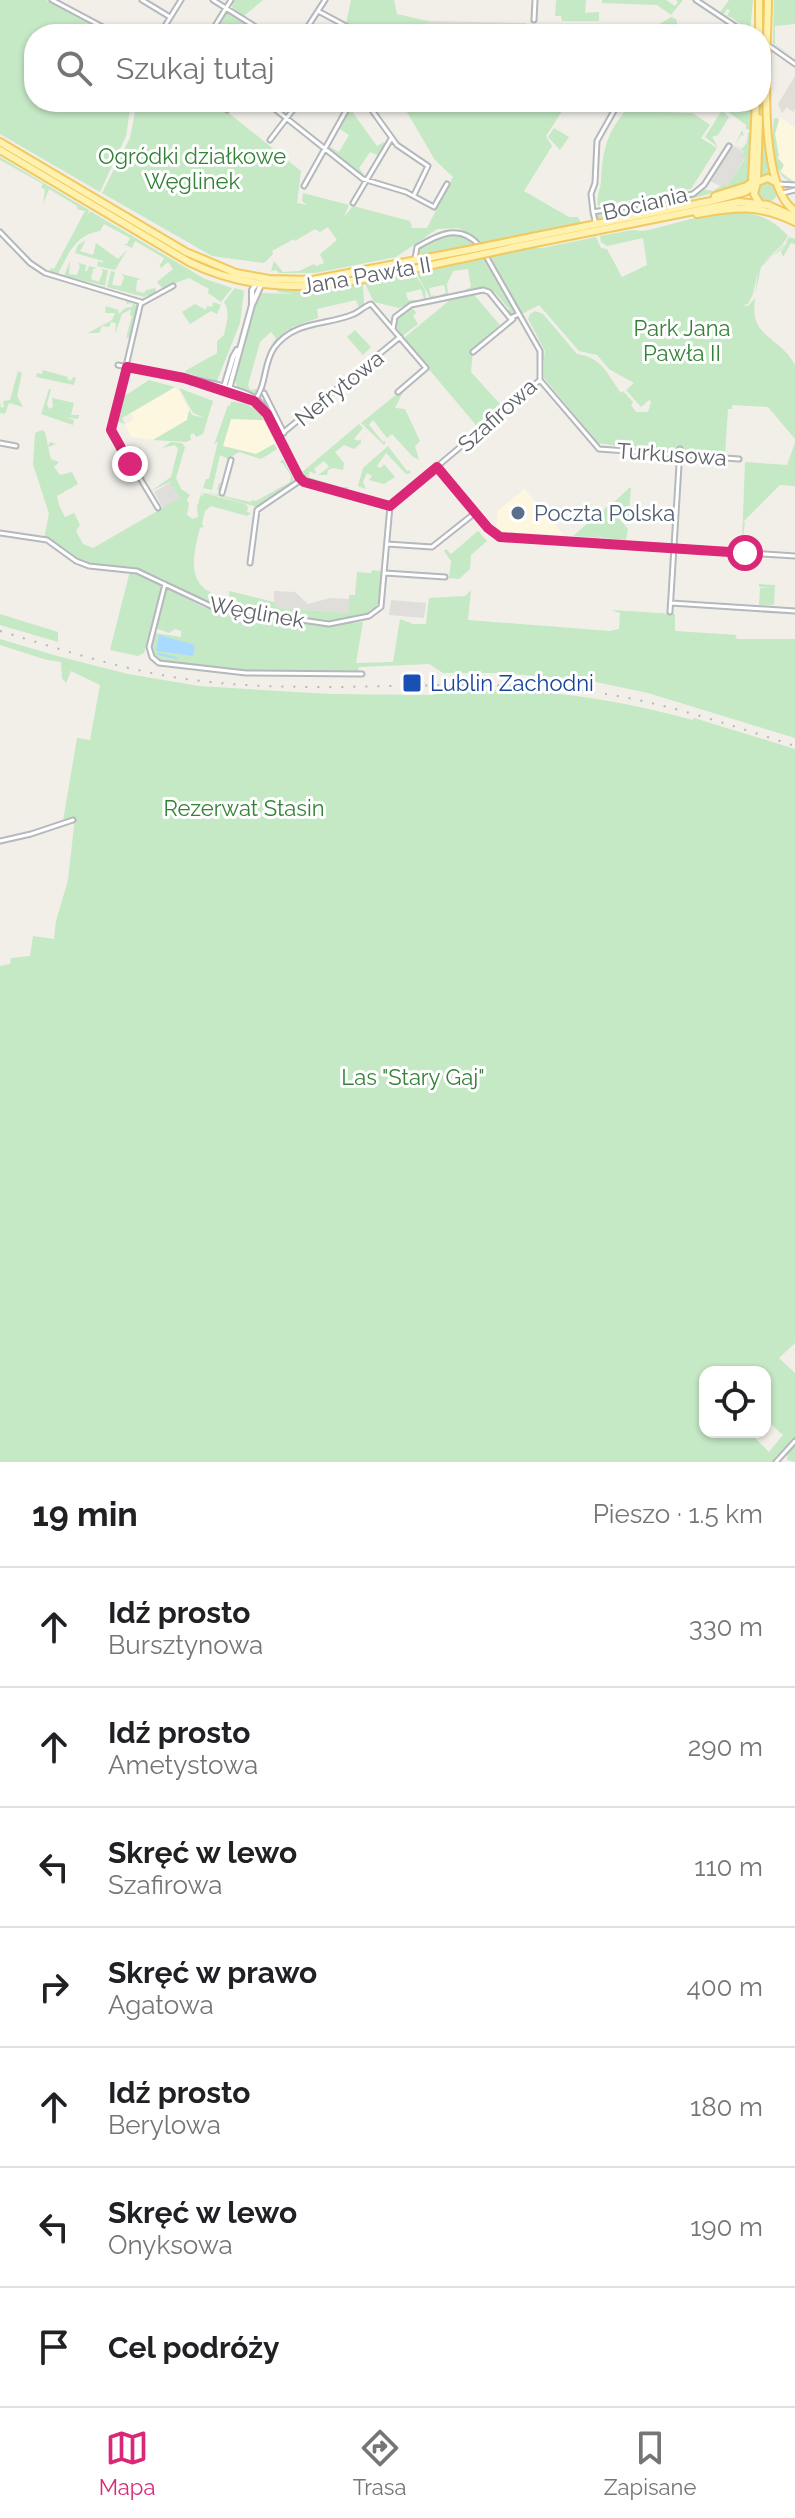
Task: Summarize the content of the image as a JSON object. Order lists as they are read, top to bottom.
{
  "streets": {
    "main road": ["Jana Pawła II"],
    "street": [
      "Bociania",
      "Nefrytowa",
      "Szafirowa",
      "Turkusowa",
      "Węglinek"
    ]
  },
  "crossings": [
    ["Bociania", "Jana Pawła II"],
    ["Jana Pawła II", "Szafirowa"],
    ["Szafirowa", "Turkusowa"]
  ],
  "parks": [
    "Ogródki działkowe Węglinek",
    "Park Jana Pawła II",
    "Rezerwat Stasin",
    "Las \"Stary Gaj\""
  ],
  "places": {
    "other": ["Poczta Polska"],
    "transit": ["Lublin Zachodni"]
  },
  "page": {
    "search": "Szukaj tutaj",
    "heading": ["19 min", "Pieszo · 1.5 km"],
    "list": [
      ["Idź prosto", "Bursztynowa", "330 m"],
      ["Idź prosto", "Ametystowa", "290 m"],
      ["Skręć w lewo", "Szafirowa", "110 m"],
      ["Skręć w prawo", "Agatowa", "400 m"],
      ["Idź prosto", "Berylowa", "180 m"],
      ["Skręć w lewo", "Onyksowa", "190 m"],
      "Cel podróży"
    ],
    "nav": ["Mapa", "Trasa", "Zapisane"]
  }
}
